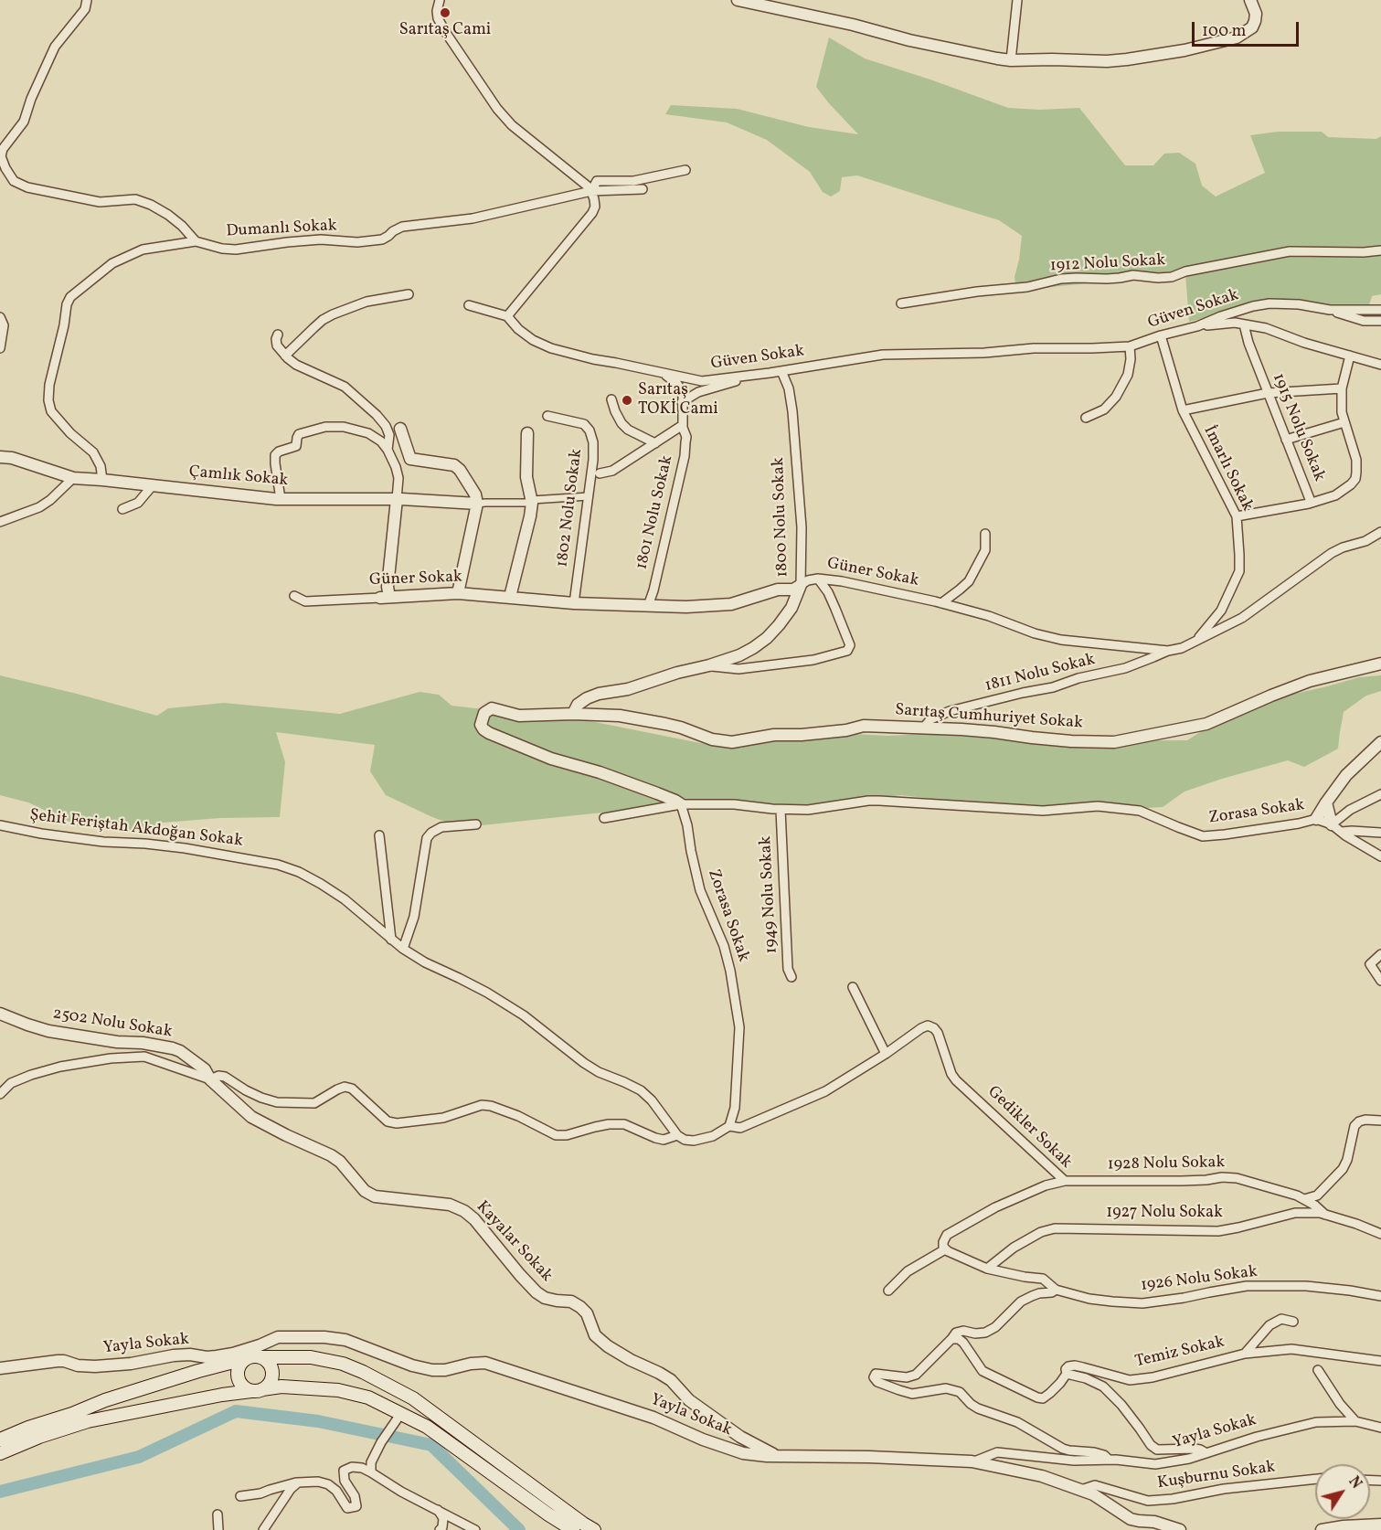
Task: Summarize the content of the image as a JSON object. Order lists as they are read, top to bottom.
{
  "streets": {
    "street": [
      "Dumanlı Sokak",
      "1912 Nolu Sokak",
      "Güven Sokak",
      "1915 Nolu Sokak",
      "İmarlı Sokak",
      "Çamlık Sokak",
      "1802 Nolu Sokak",
      "1801 Nolu Sokak",
      "1800 Nolu Sokak",
      "Güner Sokak",
      "1811 Nolu Sokak",
      "Sarıtaş Cumhuriyet Sokak",
      "Zorasa Sokak",
      "Şehit Feriştah Akdoğan Sokak",
      "1949 Nolu Sokak",
      "2502 Nolu Sokak",
      "Gedikler Sokak",
      "1928 Nolu Sokak",
      "1927 Nolu Sokak",
      "Kayalar Sokak",
      "1926 Nolu Sokak",
      "Yayla Sokak",
      "Temiz Sokak",
      "Kuşburnu Sokak"
    ]
  },
  "crossings": [
    ["Dumanlı Sokak", "Çamlık Sokak"],
    ["Güven Sokak", "İmarlı Sokak"],
    ["Güven Sokak", "1801 Nolu Sokak"],
    ["Güven Sokak", "1800 Nolu Sokak"],
    ["1915 Nolu Sokak", "İmarlı Sokak"],
    ["İmarlı Sokak", "Güner Sokak"],
    ["Çamlık Sokak", "1802 Nolu Sokak"],
    ["1802 Nolu Sokak", "Güner Sokak"],
    ["1801 Nolu Sokak", "Güner Sokak"],
    ["1800 Nolu Sokak", "Güner Sokak"],
    ["1800 Nolu Sokak", "Sarıtaş Cumhuriyet Sokak"],
    ["Güner Sokak", "1811 Nolu Sokak"],
    ["1811 Nolu Sokak", "Sarıtaş Cumhuriyet Sokak"],
    ["Sarıtaş Cumhuriyet Sokak", "Zorasa Sokak"],
    ["Zorasa Sokak", "1949 Nolu Sokak"],
    ["Zorasa Sokak", "Gedikler Sokak"],
    ["2502 Nolu Sokak", "Kayalar Sokak"],
    ["Gedikler Sokak", "1928 Nolu Sokak"],
    ["1928 Nolu Sokak", "1927 Nolu Sokak"],
    ["Kayalar Sokak", "Yayla Sokak"]
  ],
  "places": ["Sarıtaş Cami", "Sarıtaş TOKİ Cami"],
  "scale_bar": "100 m",
  "north": "top right"
}
